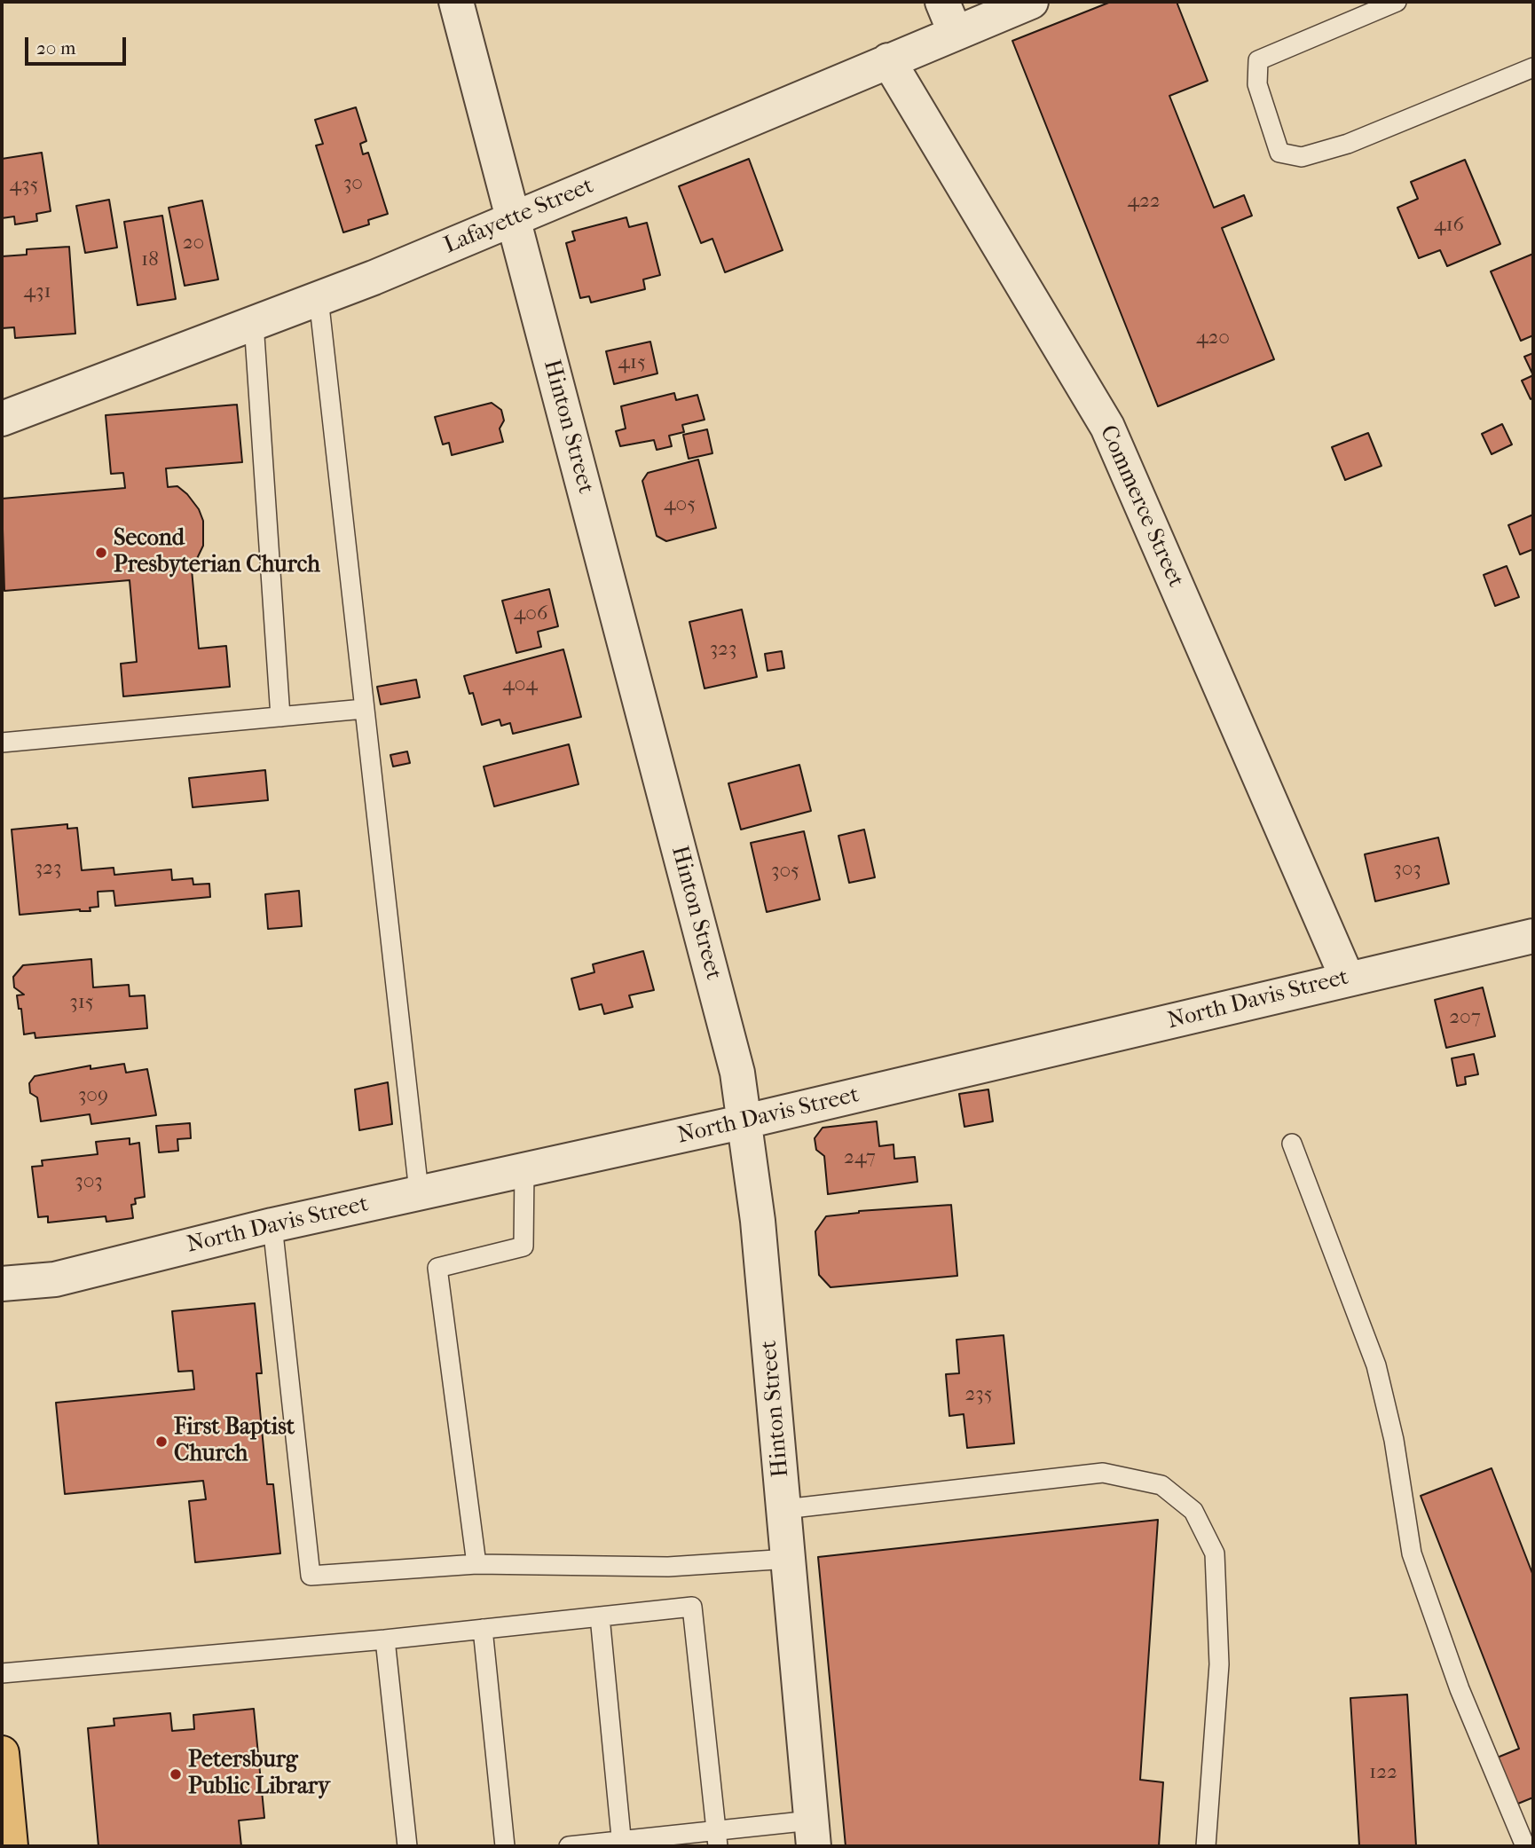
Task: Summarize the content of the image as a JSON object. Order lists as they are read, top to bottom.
{
  "streets": {
    "street": [
      "Lafayette Street",
      "Hinton Street",
      "Commerce Street",
      "North Davis Street"
    ]
  },
  "crossings": [
    ["Lafayette Street", "Hinton Street"],
    ["Lafayette Street", "Commerce Street"],
    ["Hinton Street", "North Davis Street"],
    ["Commerce Street", "North Davis Street"]
  ],
  "places": ["Second Presbyterian Church", "First Baptist Church", "Petersburg Public Library"],
  "house_numbers": [
    "30",
    "435",
    "422",
    "416",
    "20",
    "18",
    "431",
    "420",
    "415",
    "405",
    "406",
    "323",
    "404",
    "323",
    "303",
    "305",
    "315",
    "207",
    "309",
    "247",
    "303",
    "235",
    "122"
  ],
  "scale_bar": "20 m"
}
